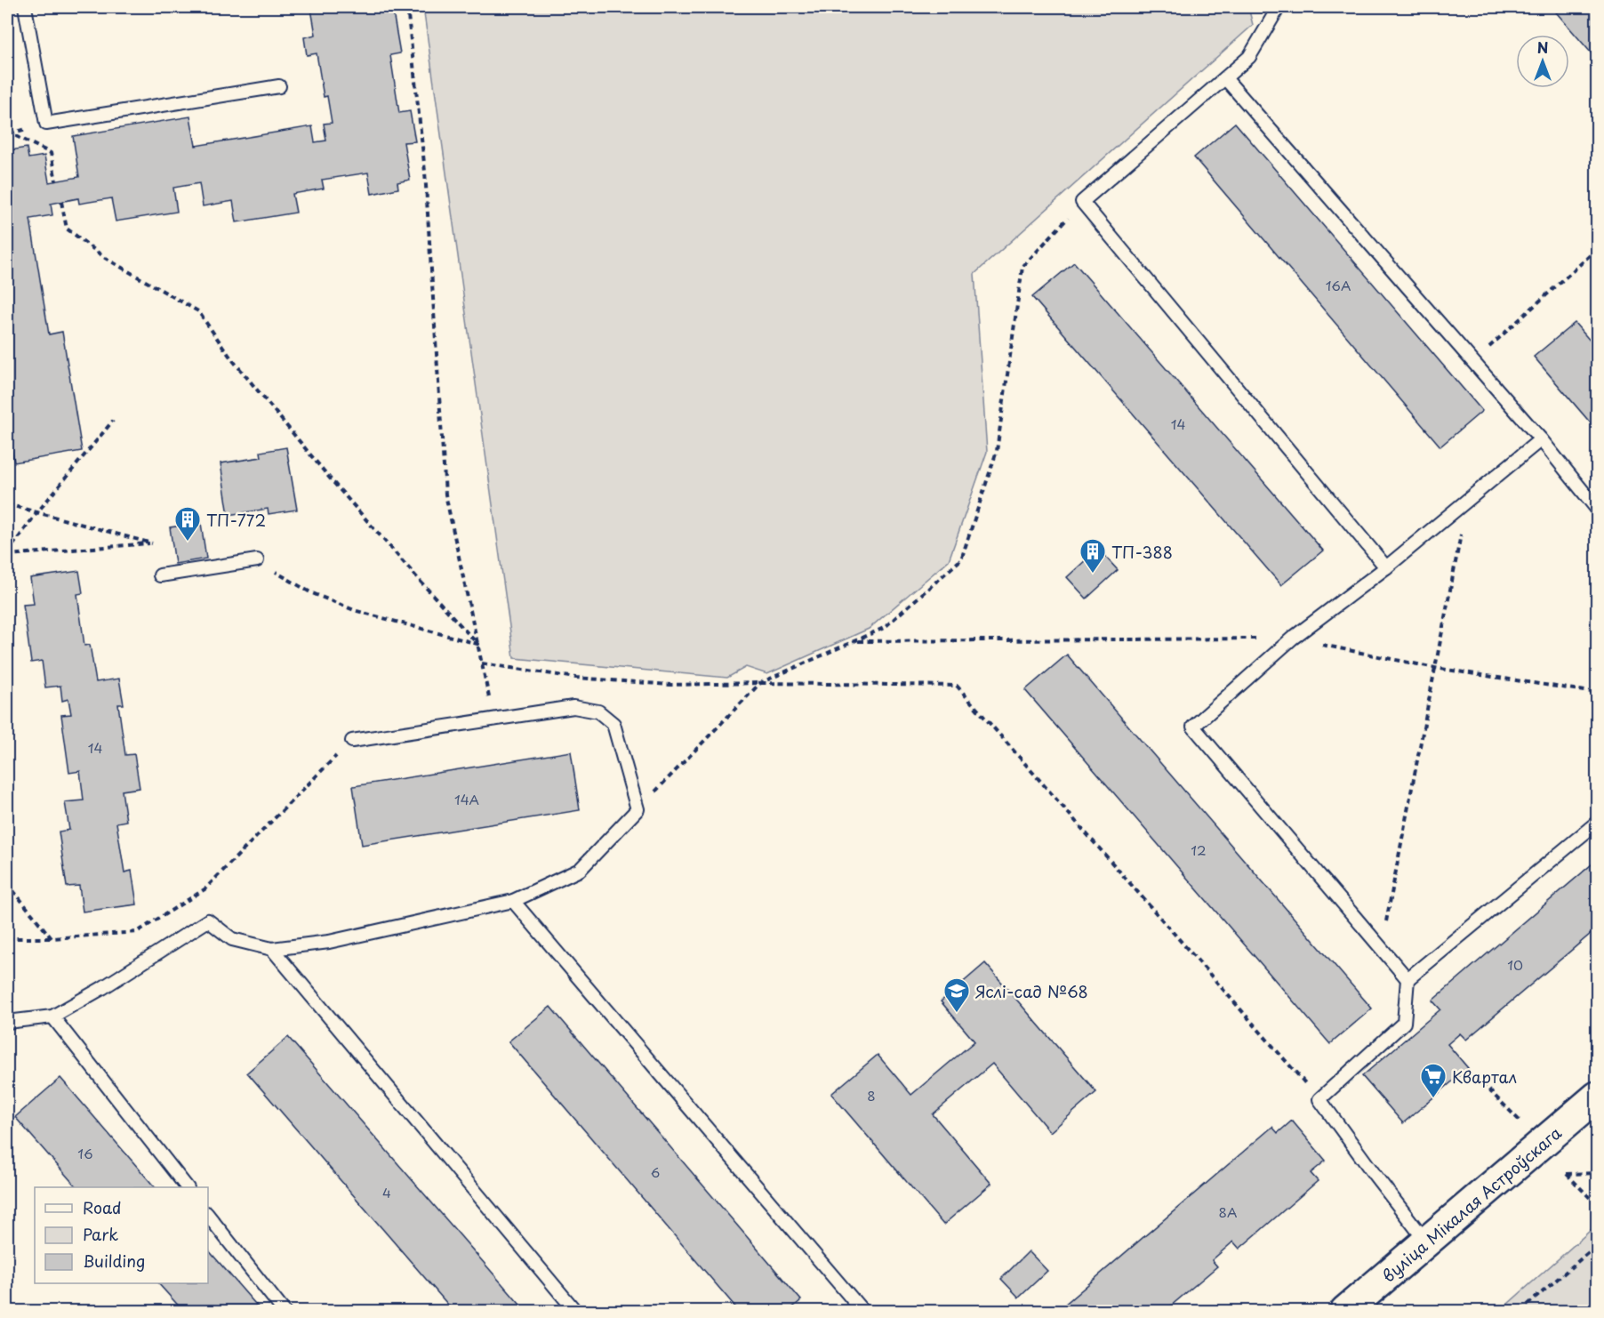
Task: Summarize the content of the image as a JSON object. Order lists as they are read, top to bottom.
{
  "streets": {
    "main road": ["вуліца Мікалая Астроўскага"]
  },
  "places": {
    "building": ["ТП-772", "ТП-388"],
    "school or university": ["Яслі-сад №68"],
    "supermarket": ["Квартал"]
  },
  "house_numbers": [
    "16А",
    "14",
    "14",
    "14А",
    "12",
    "10",
    "8",
    "16",
    "6",
    "4",
    "8А"
  ],
  "legend": ["Road", "Park", "Building"],
  "north": "top"
}
